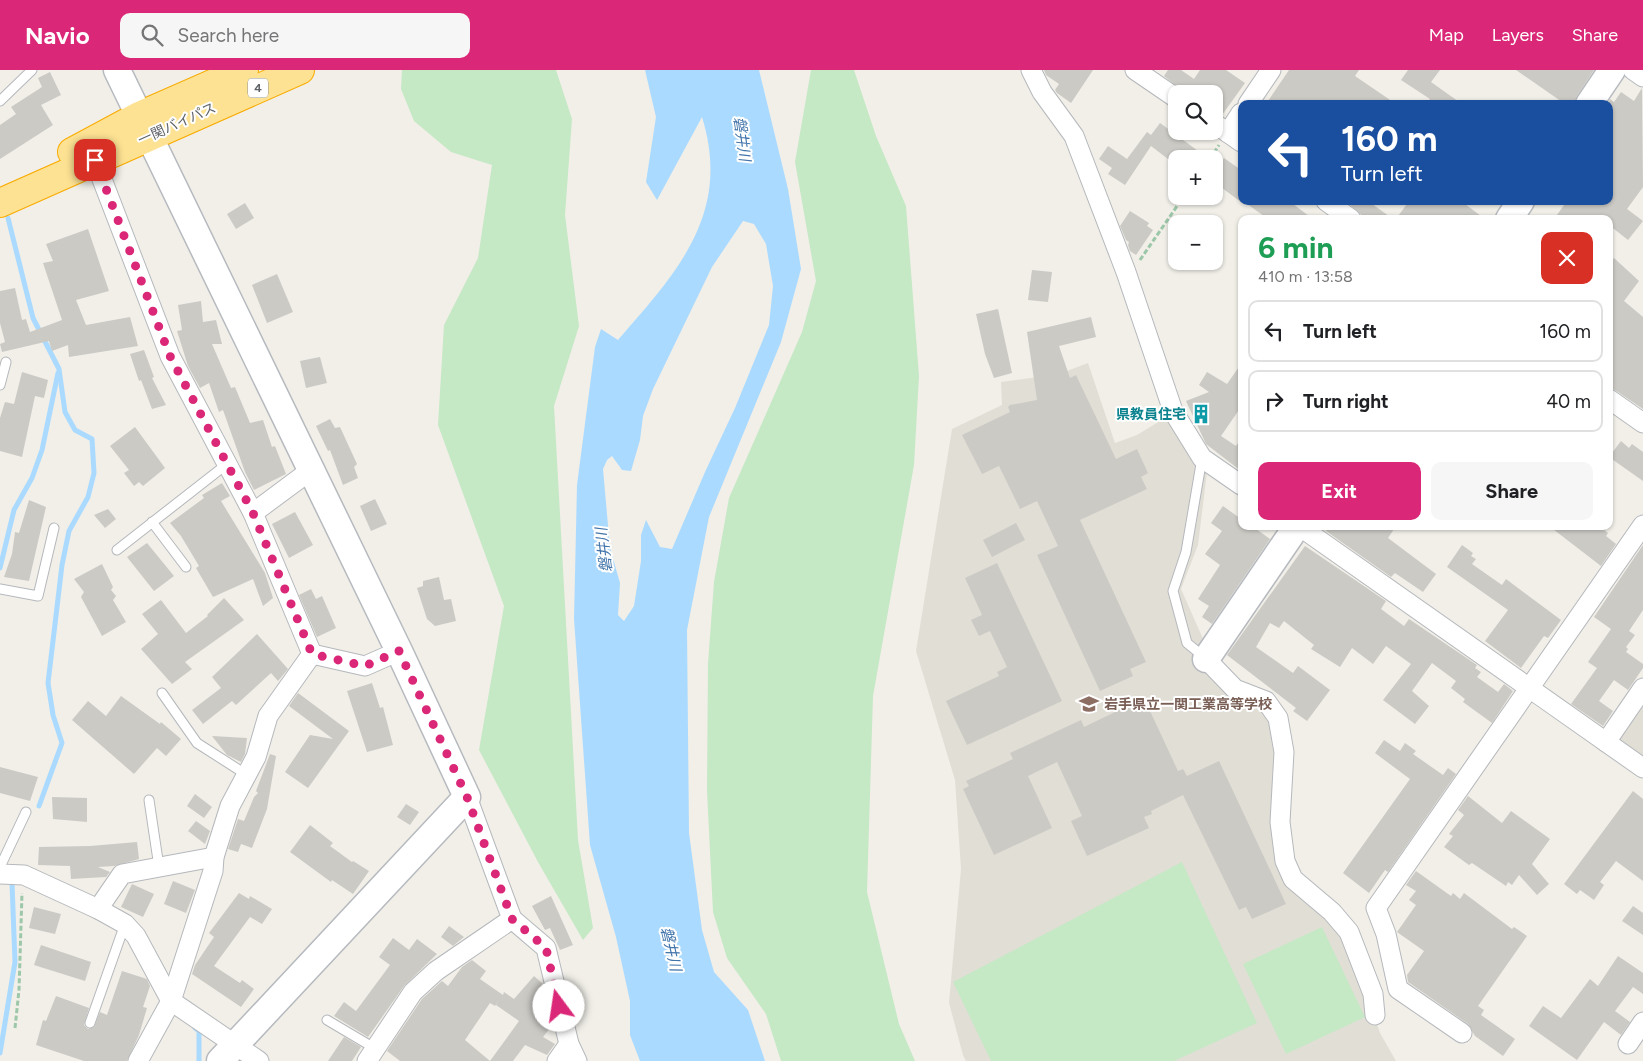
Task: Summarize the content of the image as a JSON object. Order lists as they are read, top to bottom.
{
  "streets": {
    "highway": ["4", "一関バイパス"]
  },
  "water": ["磐井川"],
  "places": {
    "building": ["県教員住宅"],
    "school or university": ["岩手県立一関工業高等学校"]
  },
  "page": {
    "header": "Navio",
    "search": "Search here",
    "nav": ["Map", "Layers", "Share"],
    "map_buttons": ["+", "−"],
    "turn": ["160 m", "Turn left"],
    "heading": ["6 min", "410 m · 13:58"],
    "list": [
      {
        "name": "Turn left",
        "value": "160 m"
      },
      {
        "name": "Turn right",
        "value": "40 m"
      }
    ],
    "buttons": ["Exit", "Share"]
  }
}
